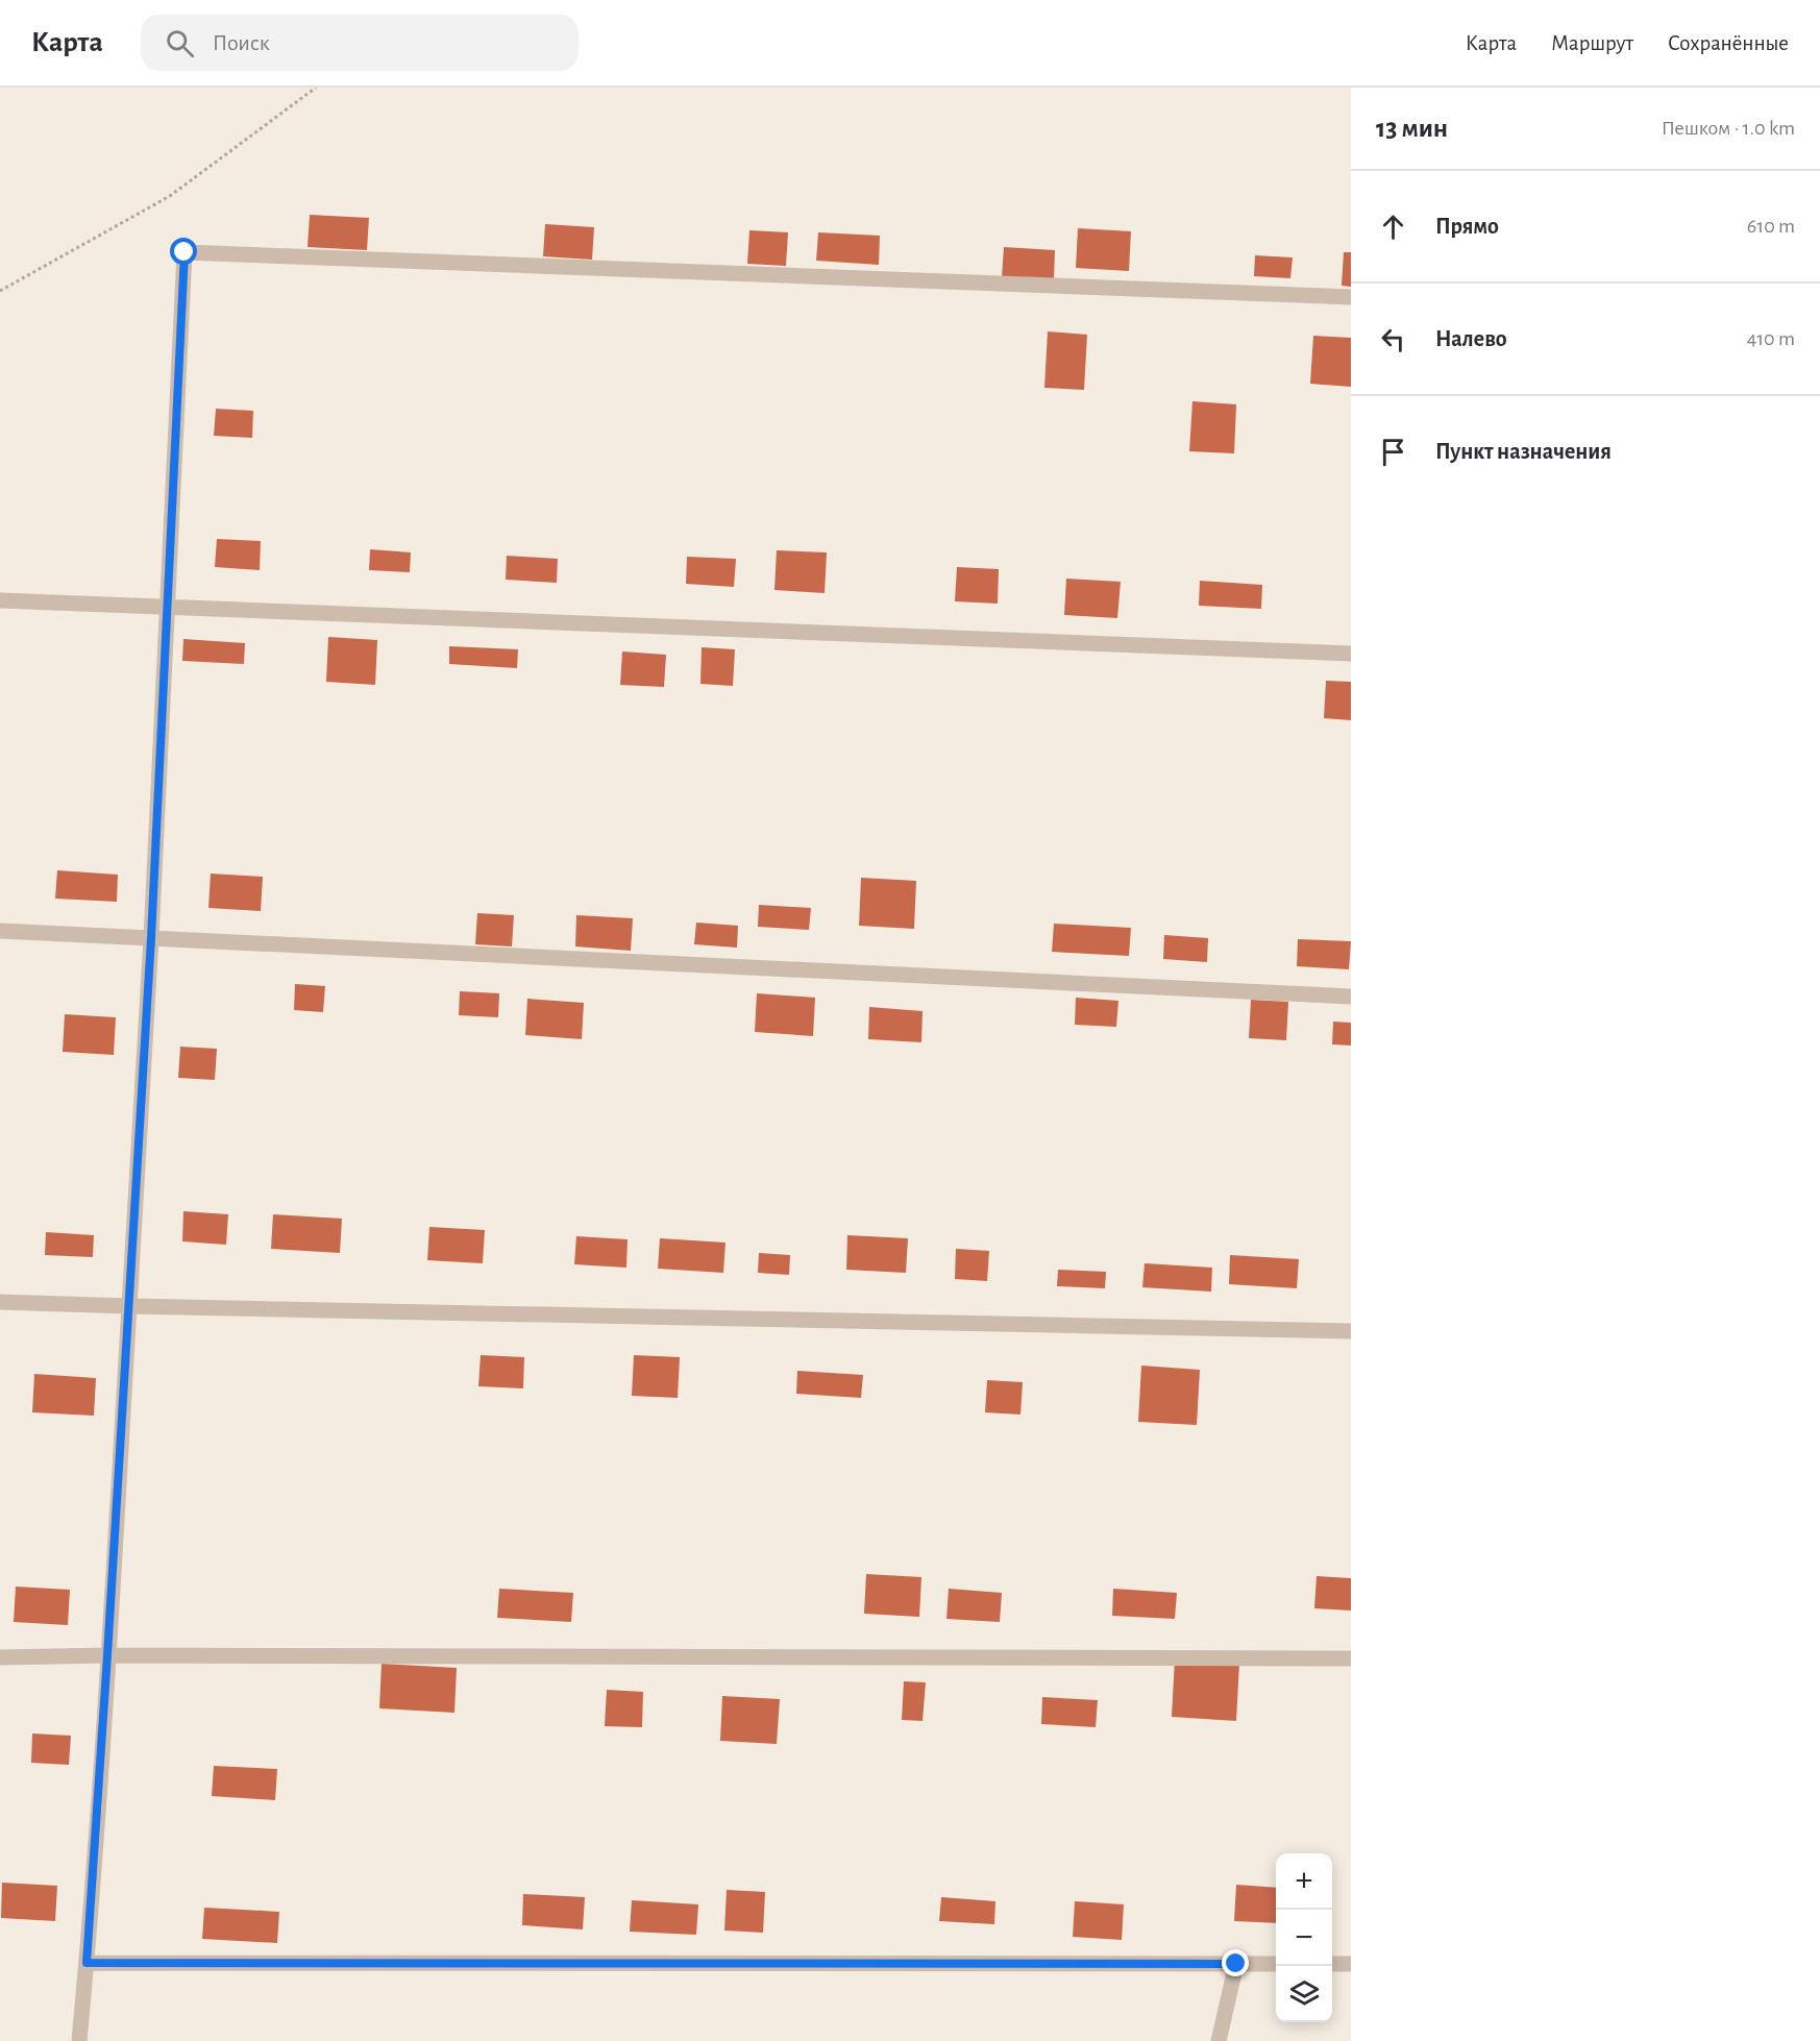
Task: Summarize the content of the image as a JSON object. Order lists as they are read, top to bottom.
{
  "page": {
    "header": "Карта",
    "search": "Поиск",
    "nav": ["Карта", "Маршрут", "Сохранённые"],
    "heading": ["13 мин", "Пешком · 1.0 km"],
    "list": [
      ["Прямо", "610 m"],
      ["Налево", "410 m"],
      "Пункт назначения"
    ],
    "map_buttons": ["+", "−"]
  }
}
